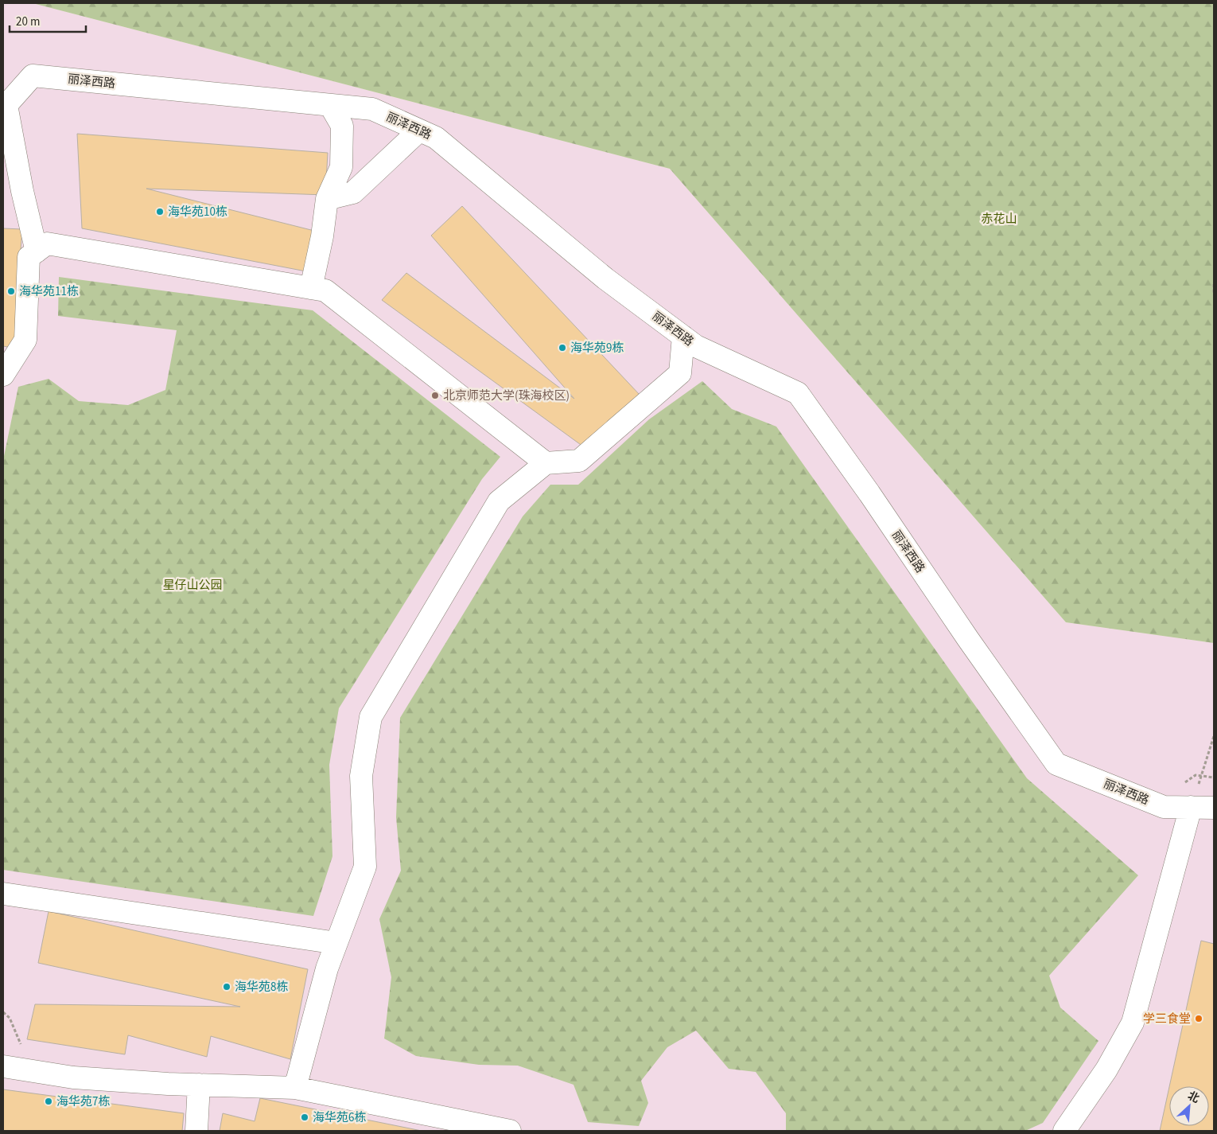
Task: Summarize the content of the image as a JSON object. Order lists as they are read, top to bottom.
{
  "streets": {
    "lane": ["丽泽西路"]
  },
  "parks": ["赤花山", "星仔山公园"],
  "places": [
    "海华苑10栋",
    "海华苑11栋",
    "海华苑9栋",
    "北京师范大学(珠海校区)",
    "海华苑8栋",
    "学三食堂",
    "海华苑7栋",
    "海华苑6栋"
  ],
  "scale_bar": "20 m",
  "north": "top right"
}
